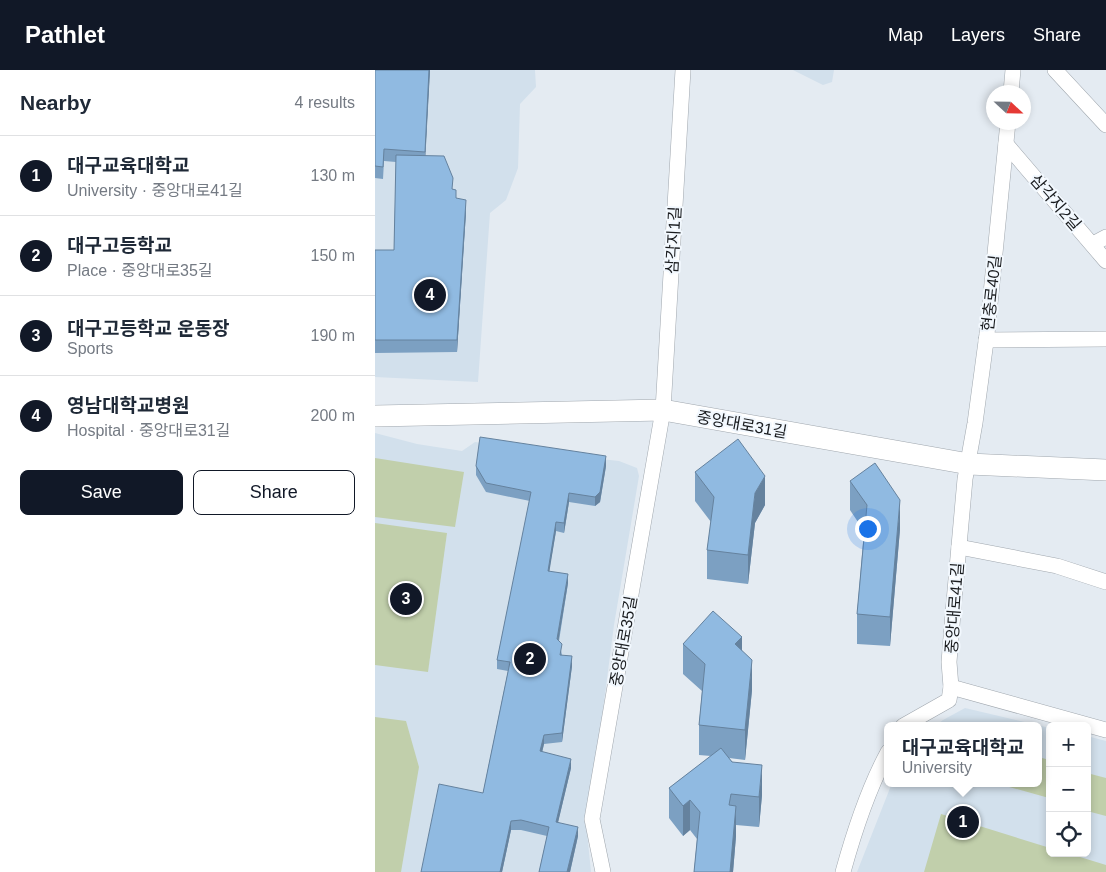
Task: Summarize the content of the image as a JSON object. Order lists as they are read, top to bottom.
{
  "streets": {
    "street": [
      "삼각지2길",
      "삼각지1길",
      "현충로40길",
      "중앙대로31길",
      "중앙대로41길",
      "중앙대로35길"
    ]
  },
  "crossings": [
    ["삼각지2길", "현충로40길"],
    ["삼각지1길", "중앙대로31길"],
    ["삼각지1길", "중앙대로35길"],
    ["현충로40길", "중앙대로31길"],
    ["현충로40길", "중앙대로41길"],
    ["중앙대로31길", "중앙대로41길"],
    ["중앙대로31길", "중앙대로35길"]
  ],
  "north": "right",
  "page": {
    "header": "Pathlet",
    "nav": ["Map", "Layers", "Share"],
    "heading": ["Nearby", "4 results"],
    "list": [
      {
        "mark": "1",
        "name": "대구교육대학교",
        "note": "University · 중앙대로41길",
        "value": "130 m"
      },
      {
        "mark": "2",
        "name": "대구고등학교",
        "note": "Place · 중앙대로35길",
        "value": "150 m"
      },
      {
        "mark": "3",
        "name": "대구고등학교 운동장",
        "note": "Sports",
        "value": "190 m"
      },
      {
        "mark": "4",
        "name": "영남대학교병원",
        "note": "Hospital · 중앙대로31길",
        "value": "200 m"
      }
    ],
    "pins": [
      "4",
      "3",
      "2",
      "1"
    ],
    "buttons": ["Save", "Share"],
    "map_buttons": ["+", "−"],
    "popup": ["대구교육대학교", "University"]
  }
}
